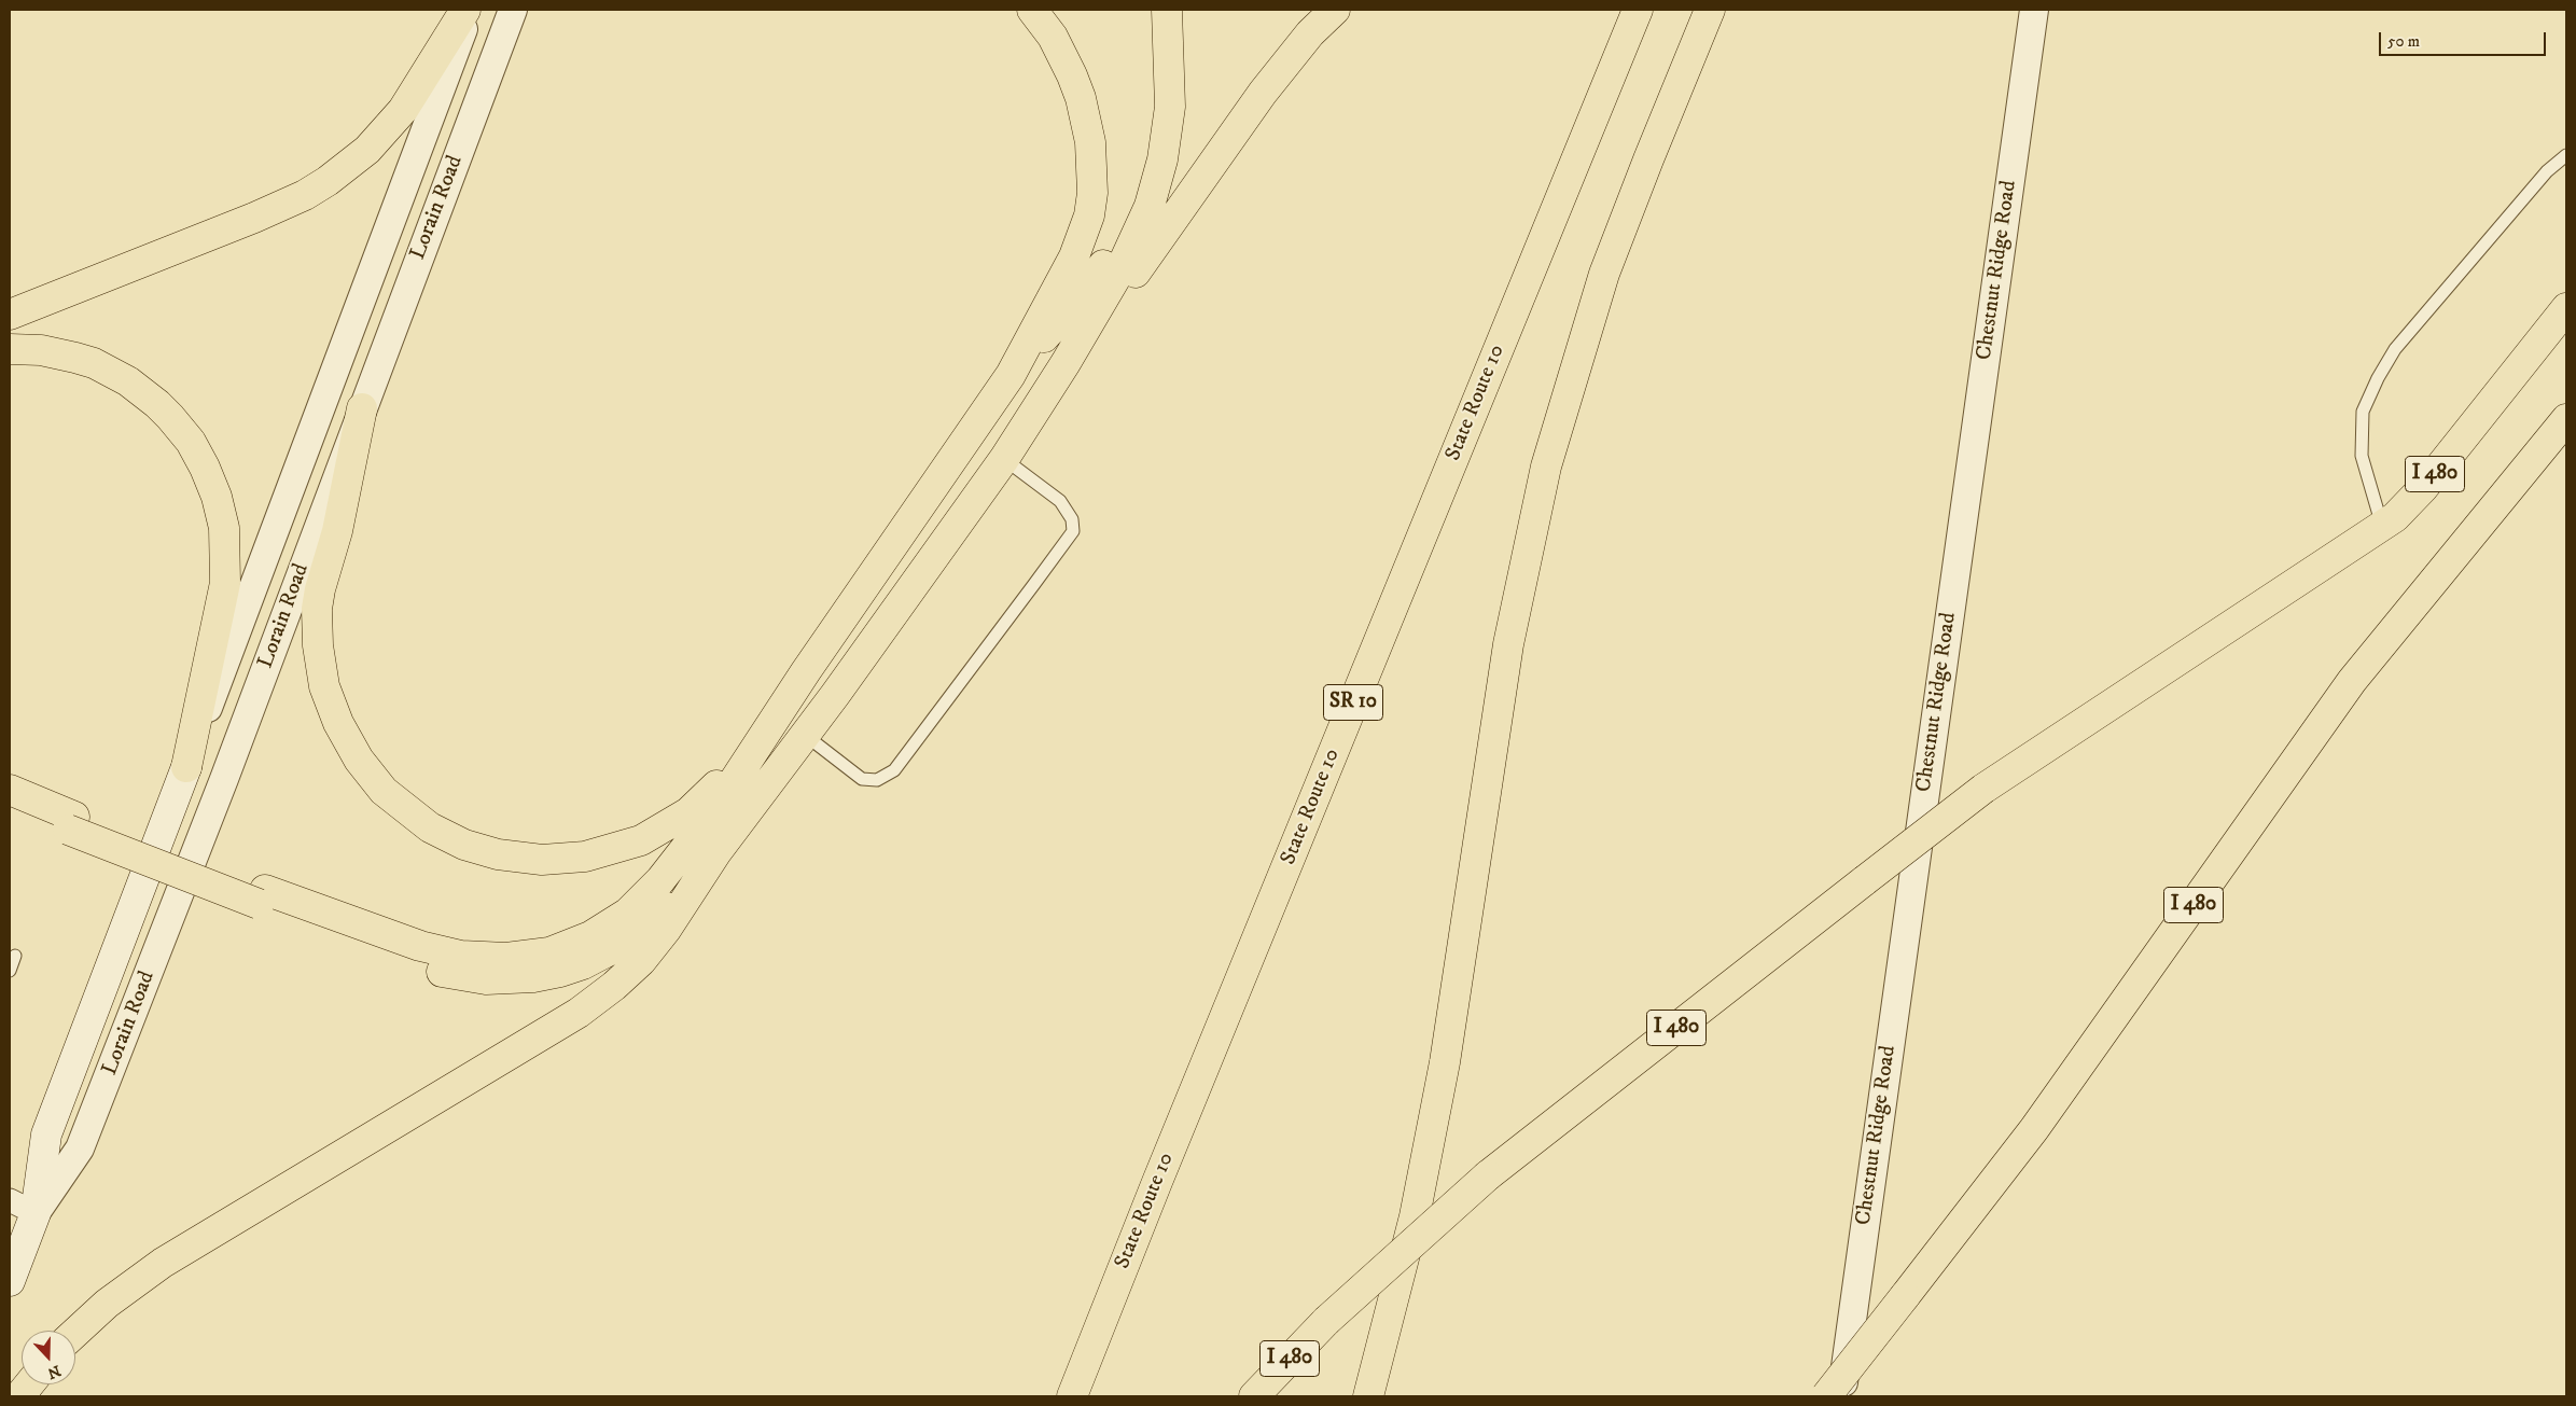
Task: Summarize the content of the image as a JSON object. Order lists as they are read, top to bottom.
{
  "streets": {
    "highway": ["State Route 10", "I 480", "SR 10"],
    "main road": ["Lorain Road"],
    "street": ["Chestnut Ridge Road"]
  },
  "scale_bar": "50 m",
  "north": "bottom"
}
